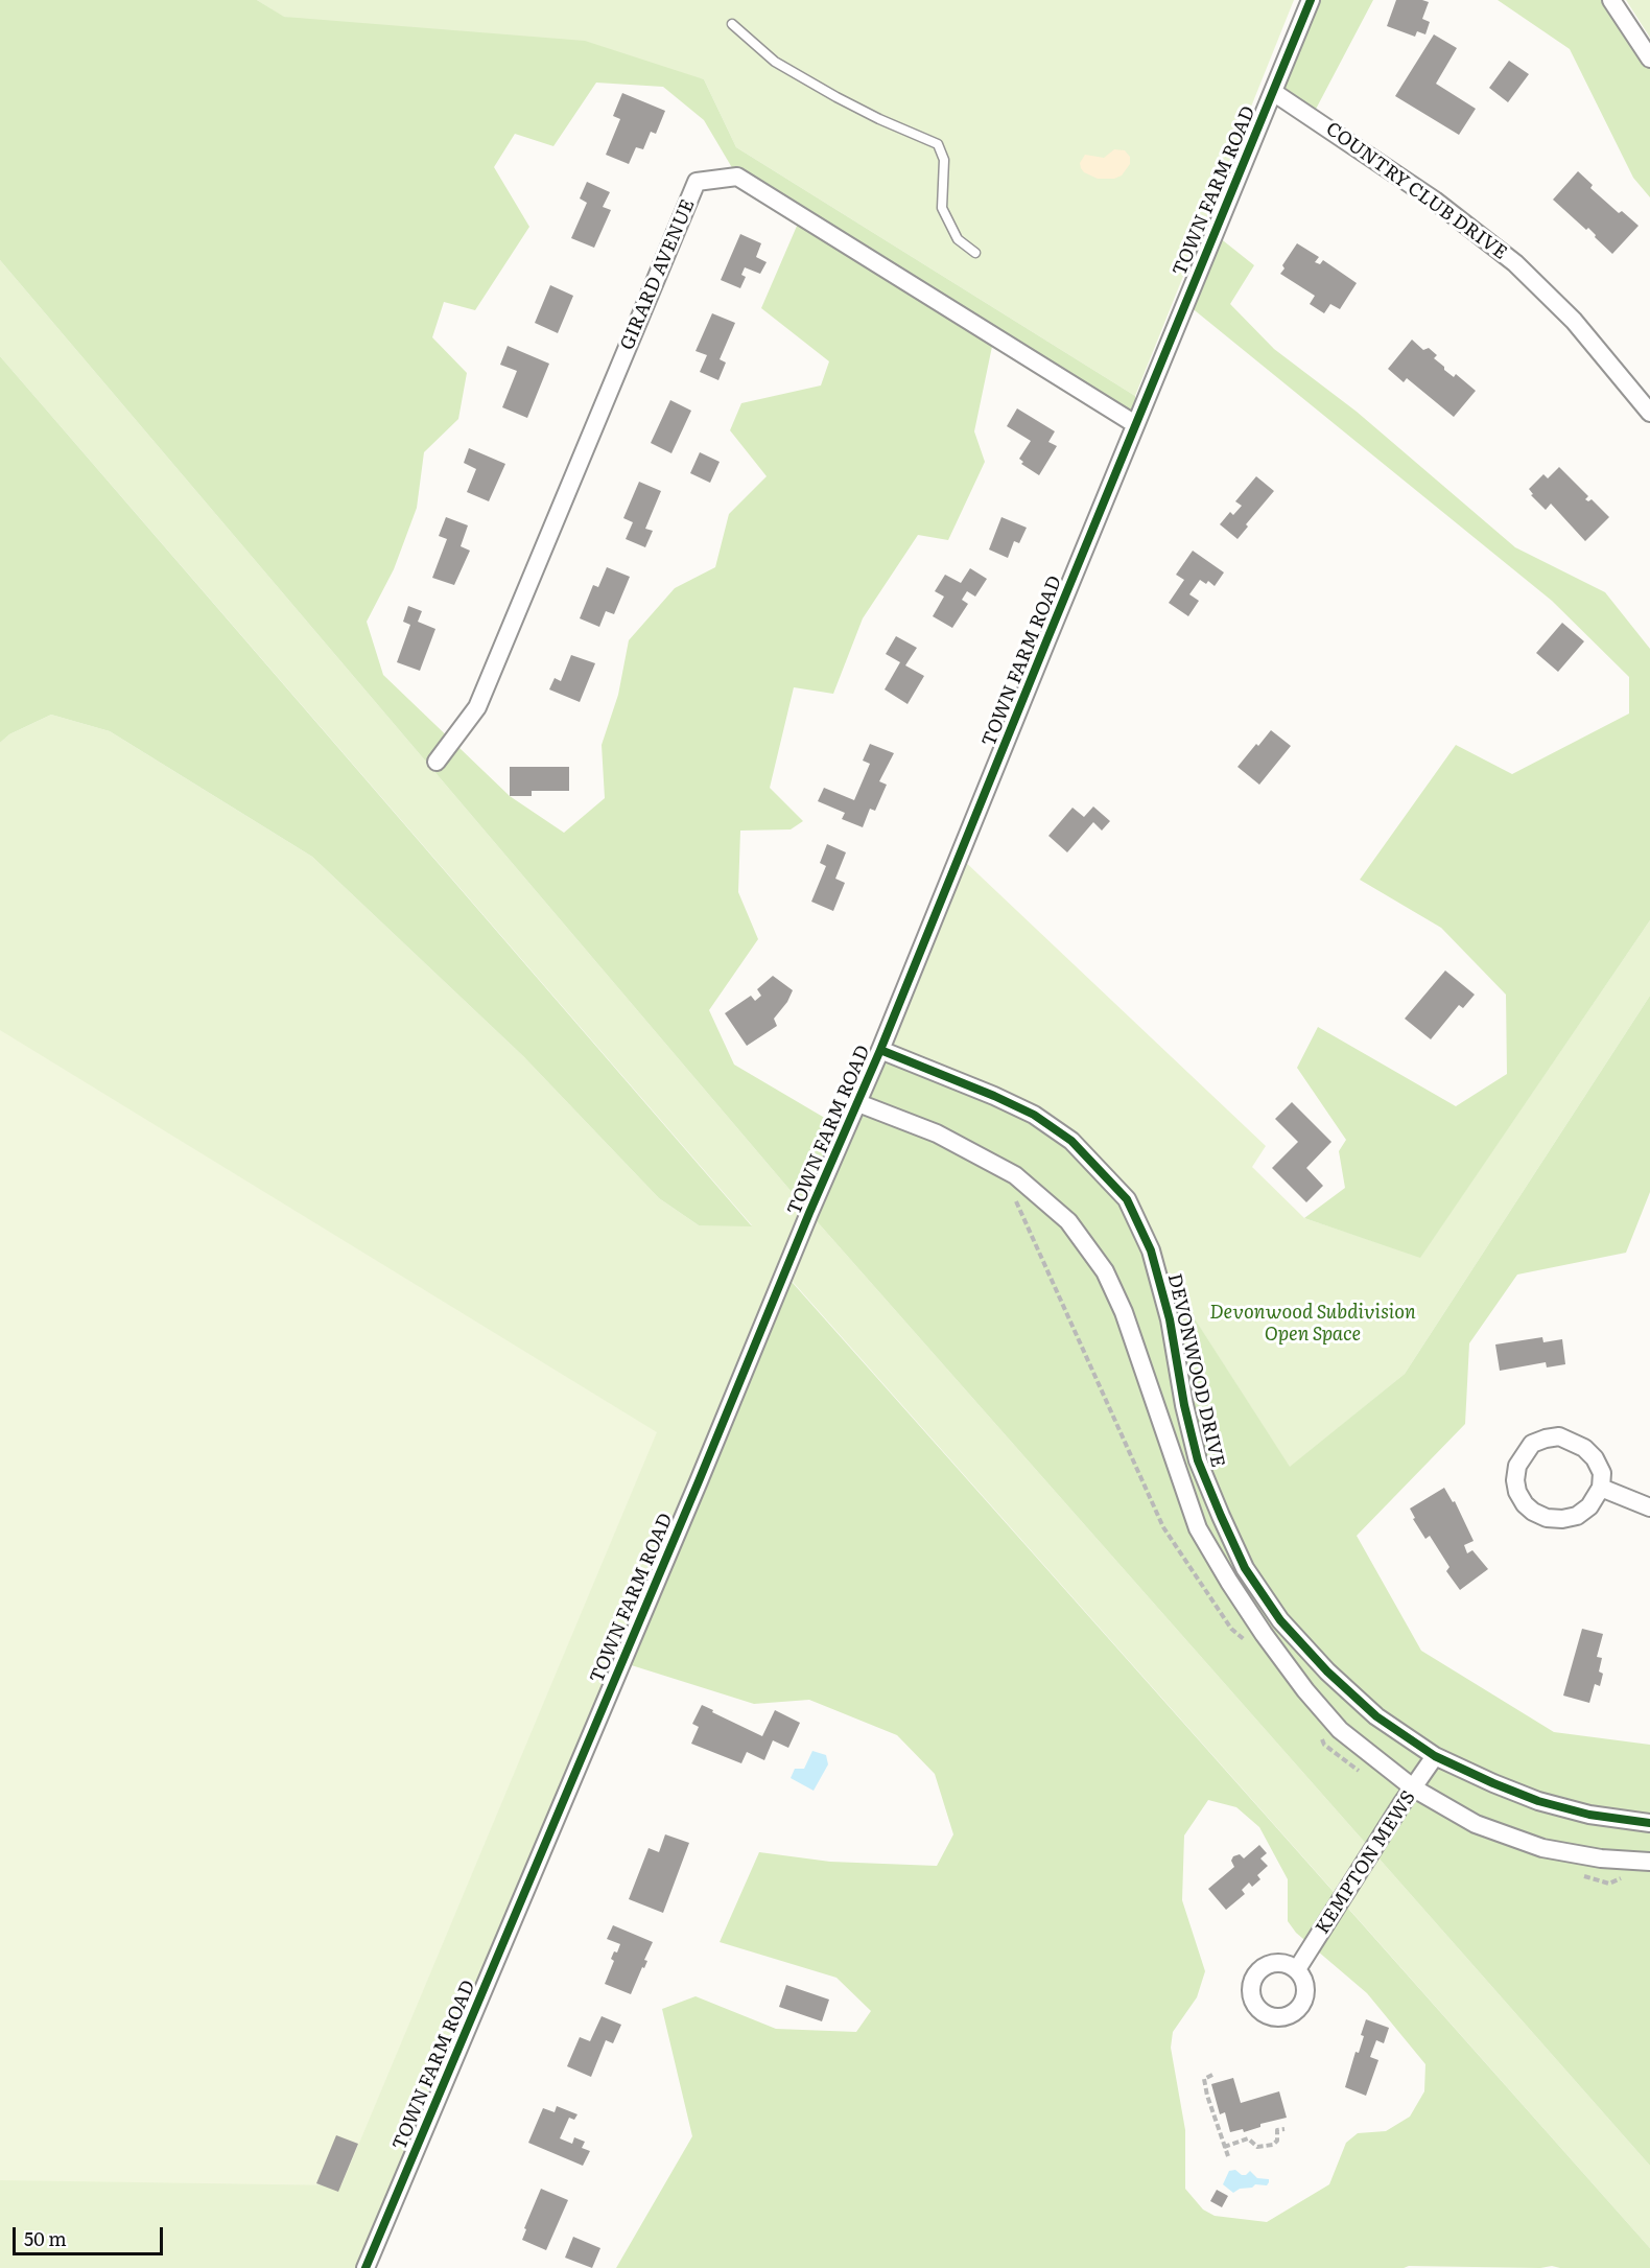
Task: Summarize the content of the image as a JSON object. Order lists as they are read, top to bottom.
{
  "streets": {
    "street": [
      "TOWN FARM ROAD",
      "COUNTRY CLUB DRIVE",
      "GIRARD AVENUE",
      "DEVONWOOD DRIVE",
      "KEMPTON MEWS"
    ]
  },
  "crossings": [
    ["TOWN FARM ROAD", "COUNTRY CLUB DRIVE"],
    ["TOWN FARM ROAD", "GIRARD AVENUE"],
    ["TOWN FARM ROAD", "DEVONWOOD DRIVE"],
    ["DEVONWOOD DRIVE", "KEMPTON MEWS"]
  ],
  "parks": ["Devonwood Subdivision Open Space"],
  "scale_bar": "50 m"
}
